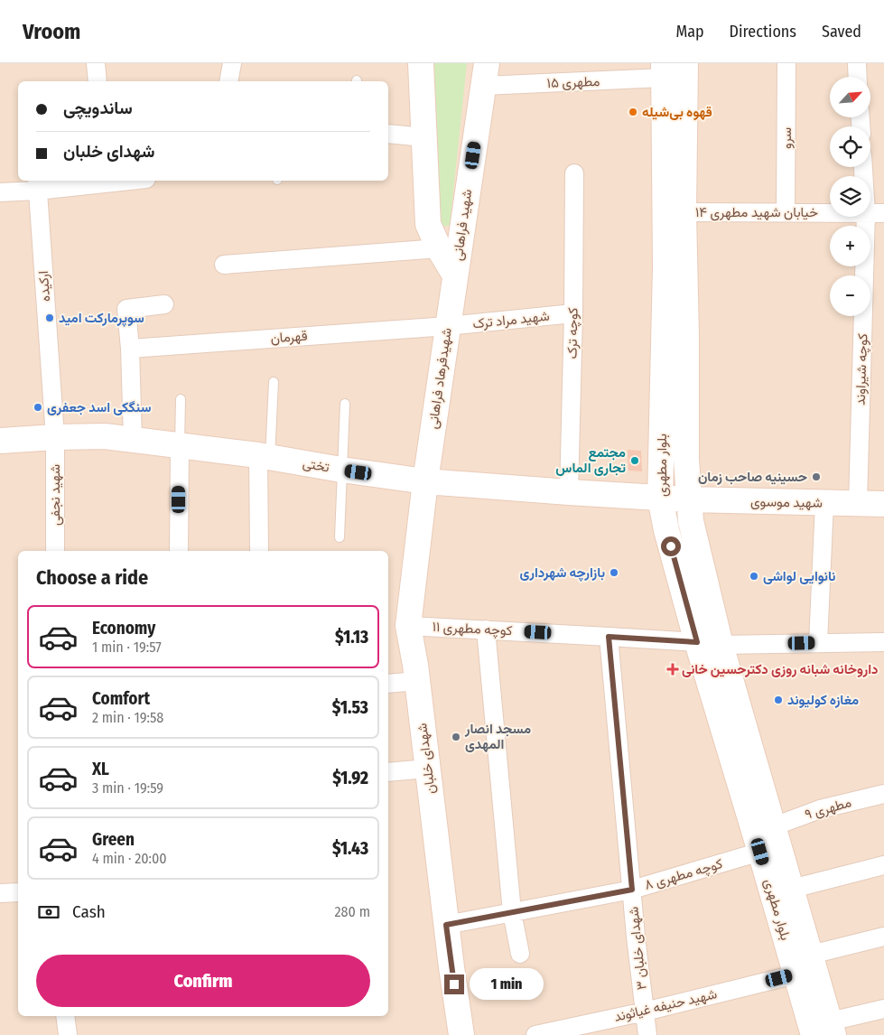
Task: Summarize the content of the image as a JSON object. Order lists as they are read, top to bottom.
{
  "streets": {
    "main road": [
      "شهید فراهانی",
      "شهیدفرهاد فراهانی",
      "تختی",
      "بلوار مطهری",
      "شهید موسوی",
      "شهدای خلبان"
    ],
    "street": [
      "مطهری ۱۵",
      "سرو",
      "خیابان شهید مطهری ۱۴",
      "ارکیده",
      "شهید مراد ترک",
      "کوچه ترک",
      "قهرمان",
      "کوچه شیراوند",
      "شهید نجفی",
      "کوچه مطهری ۱۱",
      "مطهری ۹",
      "کوچه مطهری ۸",
      "شهدای خلبان ۳",
      "شهید حنیفه غیاثوند"
    ]
  },
  "crossings": [
    ["مطهری ۱۵", "شهید فراهانی"],
    ["مطهری ۱۵", "بلوار مطهری"],
    ["سرو", "خیابان شهید مطهری ۱۴"],
    ["خیابان شهید مطهری ۱۴", "بلوار مطهری"],
    ["شهید فراهانی", "شهیدفرهاد فراهانی"],
    ["ارکیده", "تختی"],
    ["ارکیده", "شهید نجفی"],
    ["شهید مراد ترک", "کوچه ترک"],
    ["شهید مراد ترک", "قهرمان"],
    ["شهید مراد ترک", "شهیدفرهاد فراهانی"],
    ["کوچه ترک", "تختی"],
    ["قهرمان", "شهیدفرهاد فراهانی"],
    ["کوچه شیراوند", "شهید موسوی"],
    ["شهیدفرهاد فراهانی", "تختی"],
    ["شهیدفرهاد فراهانی", "شهدای خلبان"],
    ["تختی", "بلوار مطهری"],
    ["تختی", "شهید نجفی"],
    ["تختی", "شهید موسوی"],
    ["تختی", "شهدای خلبان"],
    ["بلوار مطهری", "شهید موسوی"],
    ["بلوار مطهری", "کوچه مطهری ۱۱"],
    ["بلوار مطهری", "مطهری ۹"],
    ["بلوار مطهری", "کوچه مطهری ۸"],
    ["بلوار مطهری", "شهید حنیفه غیاثوند"],
    ["کوچه مطهری ۱۱", "شهدای خلبان"],
    ["کوچه مطهری ۱۱", "شهدای خلبان ۳"],
    ["شهدای خلبان", "کوچه مطهری ۸"],
    ["کوچه مطهری ۸", "شهدای خلبان ۳"],
    ["شهدای خلبان ۳", "شهید حنیفه غیاثوند"]
  ],
  "places": {
    "other": [
      "قهوه بی‌شیله",
      "سوپرمارکت امید",
      "سنگکی اسد جعفری",
      "مجتمع تجاری الماس",
      "حسینیه صاحب زمان",
      "بازارچه شهرداری",
      "نانوایی لواشی",
      "مغازه کولیوند",
      "مسجد انصار المهدی"
    ],
    "health": ["داروخانه شبانه روزی دکترحسین خانی"]
  },
  "north": "top right",
  "page": {
    "header": "Vroom",
    "nav": ["Map", "Directions", "Saved"],
    "map_buttons": ["+", "−"],
    "banner": ["ساندویچی", "شهدای خلبان"],
    "heading": "Choose a ride",
    "list": [
      {
        "name": "Economy",
        "note": "1 min · 19:57",
        "value": "$1.13"
      },
      {
        "name": "Comfort",
        "note": "2 min · 19:58",
        "value": "$1.53"
      },
      {
        "name": "XL",
        "note": "3 min · 19:59",
        "value": "$1.92"
      },
      {
        "name": "Green",
        "note": "4 min · 20:00",
        "value": "$1.43"
      }
    ],
    "pay": ["Cash", "280 m"],
    "buttons": "Confirm",
    "bubble": "1 min"
  }
}
